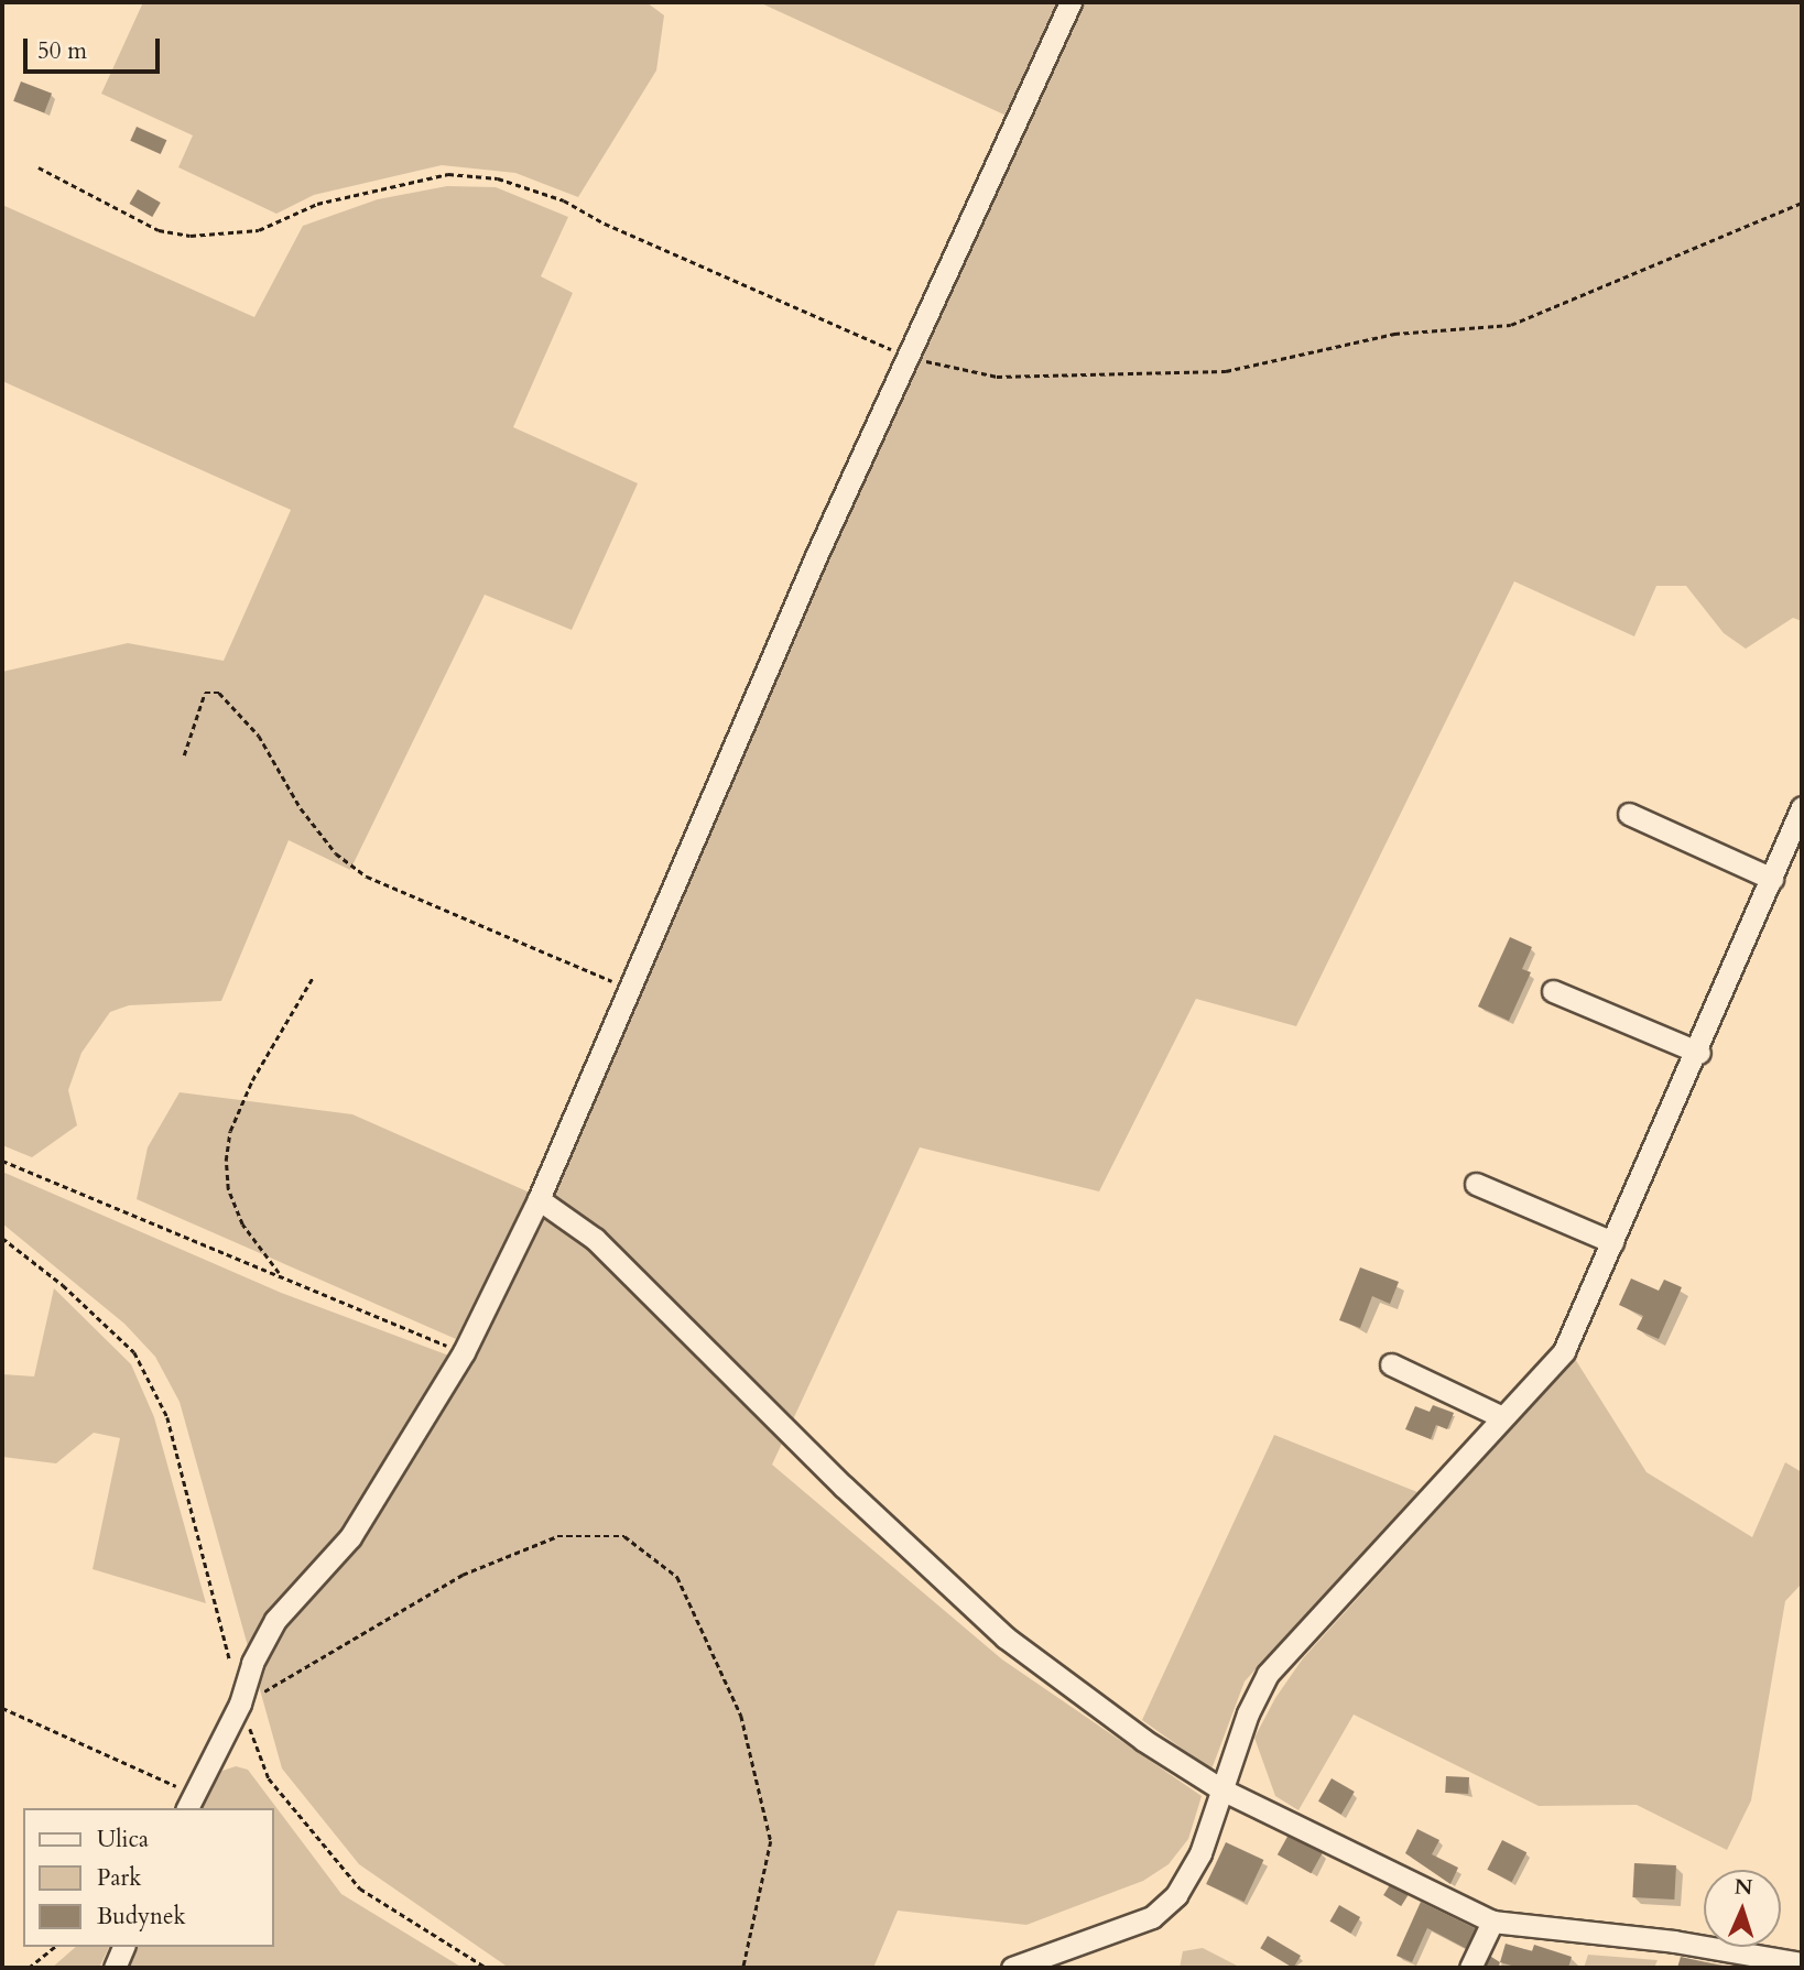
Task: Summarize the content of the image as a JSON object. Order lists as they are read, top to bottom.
{
  "legend": ["Ulica", "Park", "Budynek"],
  "scale_bar": "50 m",
  "north": "top"
}
